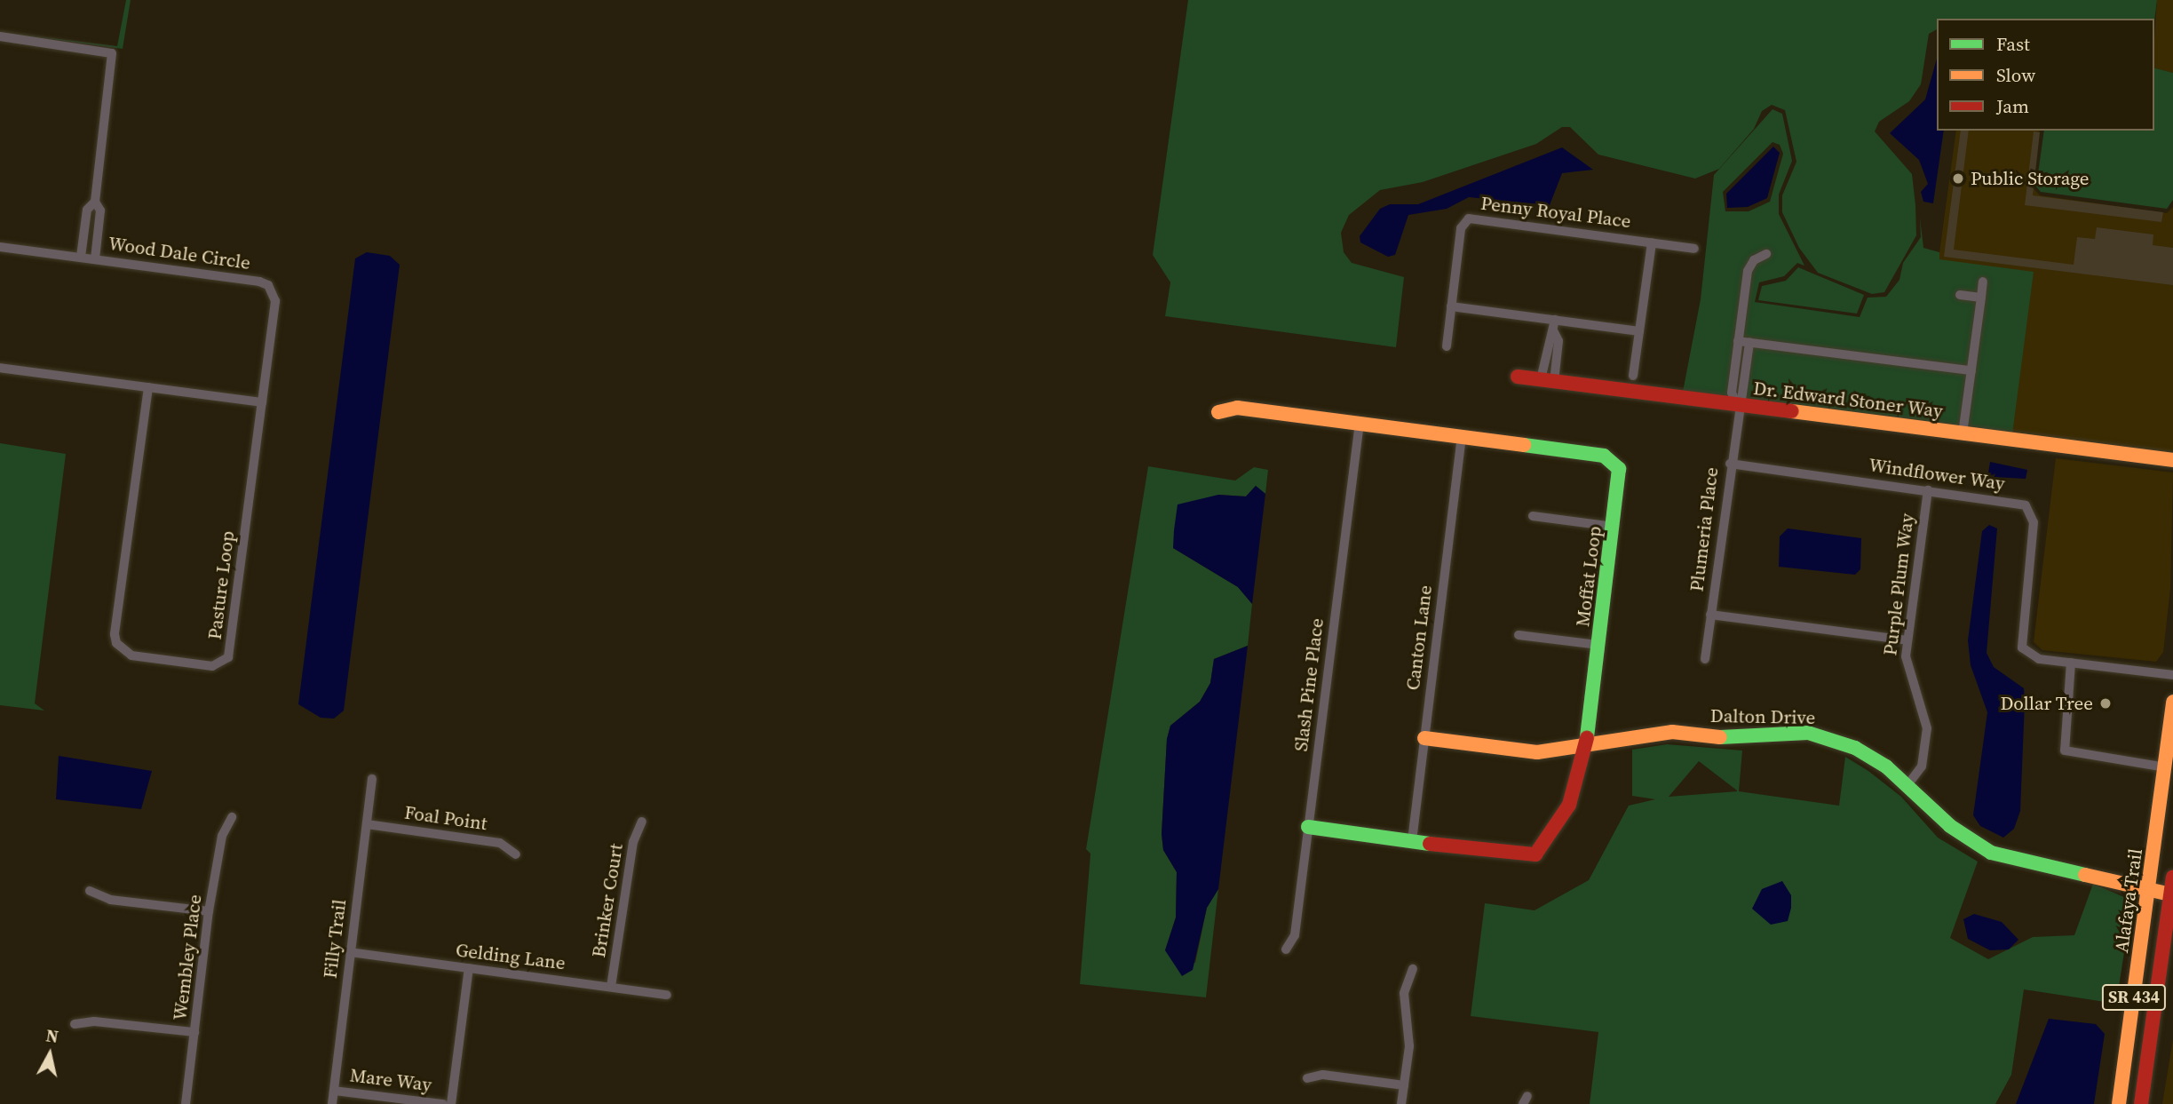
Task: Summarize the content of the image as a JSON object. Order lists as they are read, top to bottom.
{
  "streets": {
    "street": [
      "Penny Royal Place",
      "Wood Dale Circle",
      "Dr. Edward Stoner Way",
      "Windflower Way",
      "Plumeria Place",
      "Moffat Loop",
      "Purple Plum Way",
      "Pasture Loop",
      "Canton Lane",
      "Slash Pine Place",
      "Dalton Drive",
      "Foal Point",
      "Brinker Court",
      "Alafaya Trail",
      "Filly Trail",
      "Gelding Lane",
      "Wembley Place",
      "SR 434",
      "Mare Way"
    ]
  },
  "crossings": [
    ["Wood Dale Circle", "Pasture Loop"],
    ["Dr. Edward Stoner Way", "Plumeria Place"],
    ["Windflower Way", "Plumeria Place"],
    ["Windflower Way", "Purple Plum Way"],
    ["Moffat Loop", "Canton Lane"],
    ["Moffat Loop", "Slash Pine Place"],
    ["Moffat Loop", "Dalton Drive"],
    ["Purple Plum Way", "Dalton Drive"],
    ["Canton Lane", "Dalton Drive"],
    ["Dalton Drive", "Alafaya Trail"],
    ["Dalton Drive", "SR 434"],
    ["Foal Point", "Filly Trail"],
    ["Brinker Court", "Gelding Lane"],
    ["Filly Trail", "Gelding Lane"],
    ["Filly Trail", "Mare Way"]
  ],
  "places": ["Public Storage", "Dollar Tree"],
  "legend": ["Fast", "Slow", "Jam"],
  "north": "top"
}
